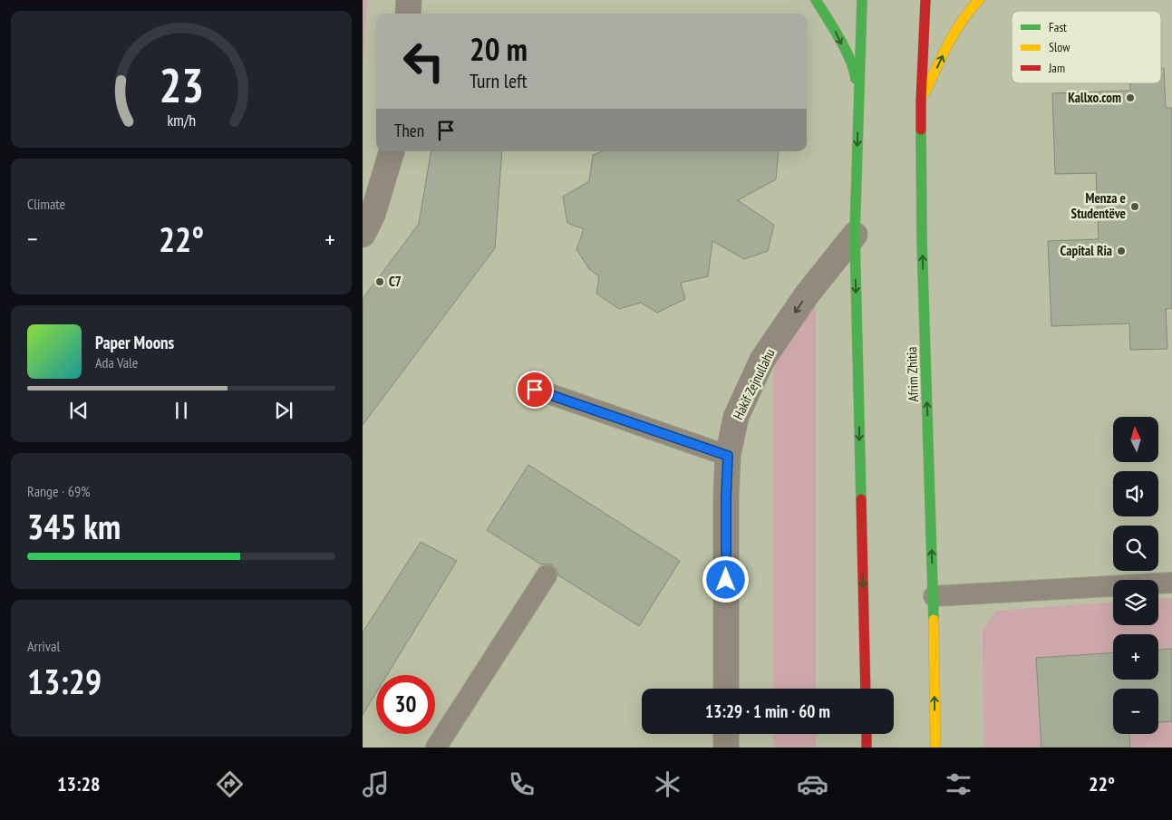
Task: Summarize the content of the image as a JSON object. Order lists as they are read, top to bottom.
{
  "streets": {
    "main road": ["Afrim Zhitia"],
    "street": ["Hakif Zejnullahu"]
  },
  "one_way": ["Hakif Zejnullahu"],
  "places": [
    "Kallxo.com",
    "Menza e Studentëve",
    "Capital Ria",
    "C7"
  ],
  "legend": ["Fast", "Slow", "Jam"],
  "north": "top",
  "page": {
    "turn": ["20 m", "Turn left"],
    "then": "Then",
    "tile": [
      "Climate",
      ["Range · 69%", "345 km"],
      ["Arrival", "13:29"]
    ],
    "heat": ["−", "22°", "+"],
    "song": ["Paper Moons", "Ada Vale"],
    "map_buttons": ["+", "−"],
    "limit": "30",
    "trip": "13:29 · 1 min · 60 m",
    "tabs": ["13:28", "22°"],
    "gauge": ["23", "km/h"]
  }
}
